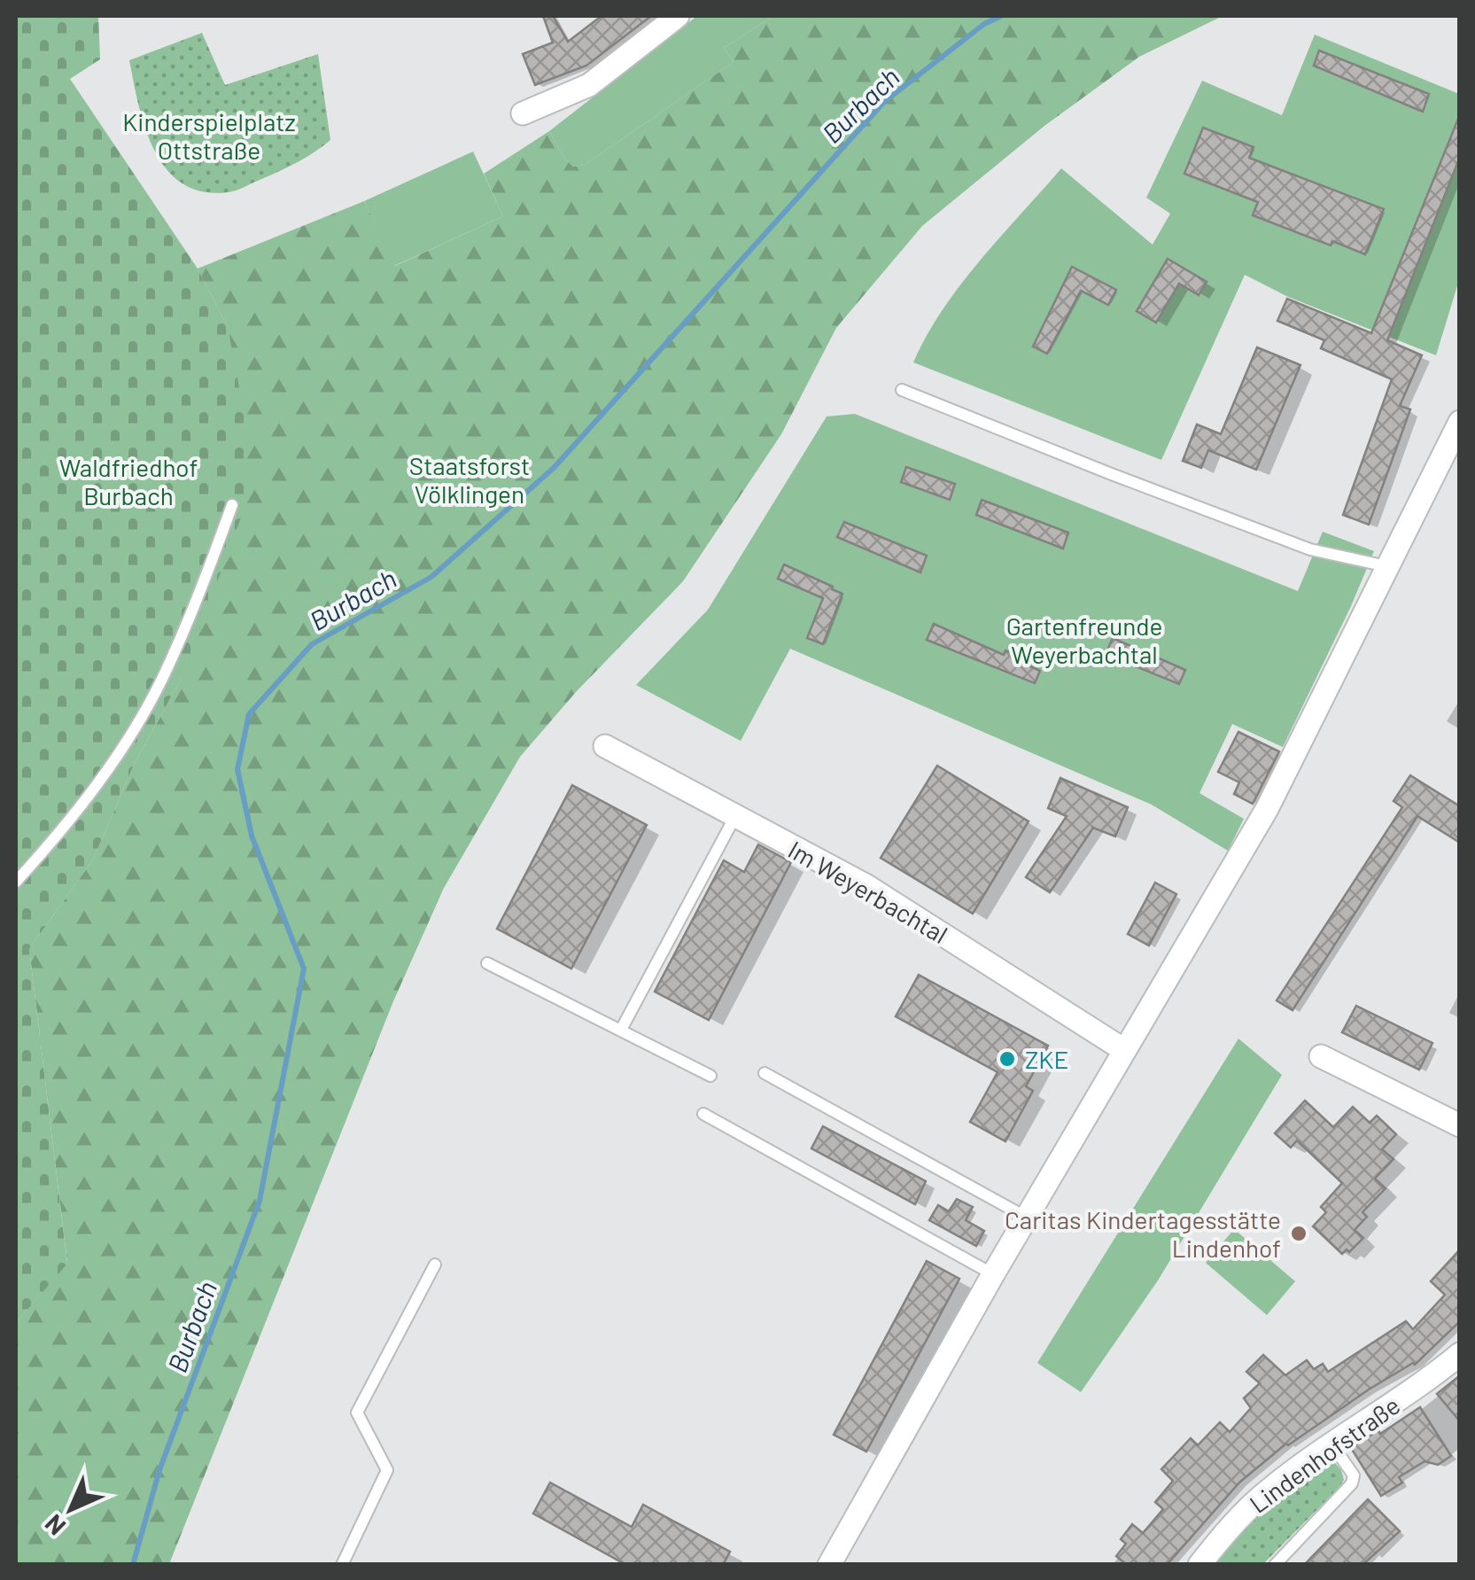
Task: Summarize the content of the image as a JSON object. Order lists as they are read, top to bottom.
{
  "streets": {
    "street": ["Im Weyerbachtal", "Lindenhofstraße"]
  },
  "water": ["Burbach"],
  "parks": [
    "Kinderspielplatz Ottstraße",
    "Staatsforst Völklingen",
    "Waldfriedhof Burbach",
    "Gartenfreunde Weyerbachtal"
  ],
  "places": ["ZKE", "Caritas Kindertagesstätte Lindenhof"],
  "north": "bottom left"
}
